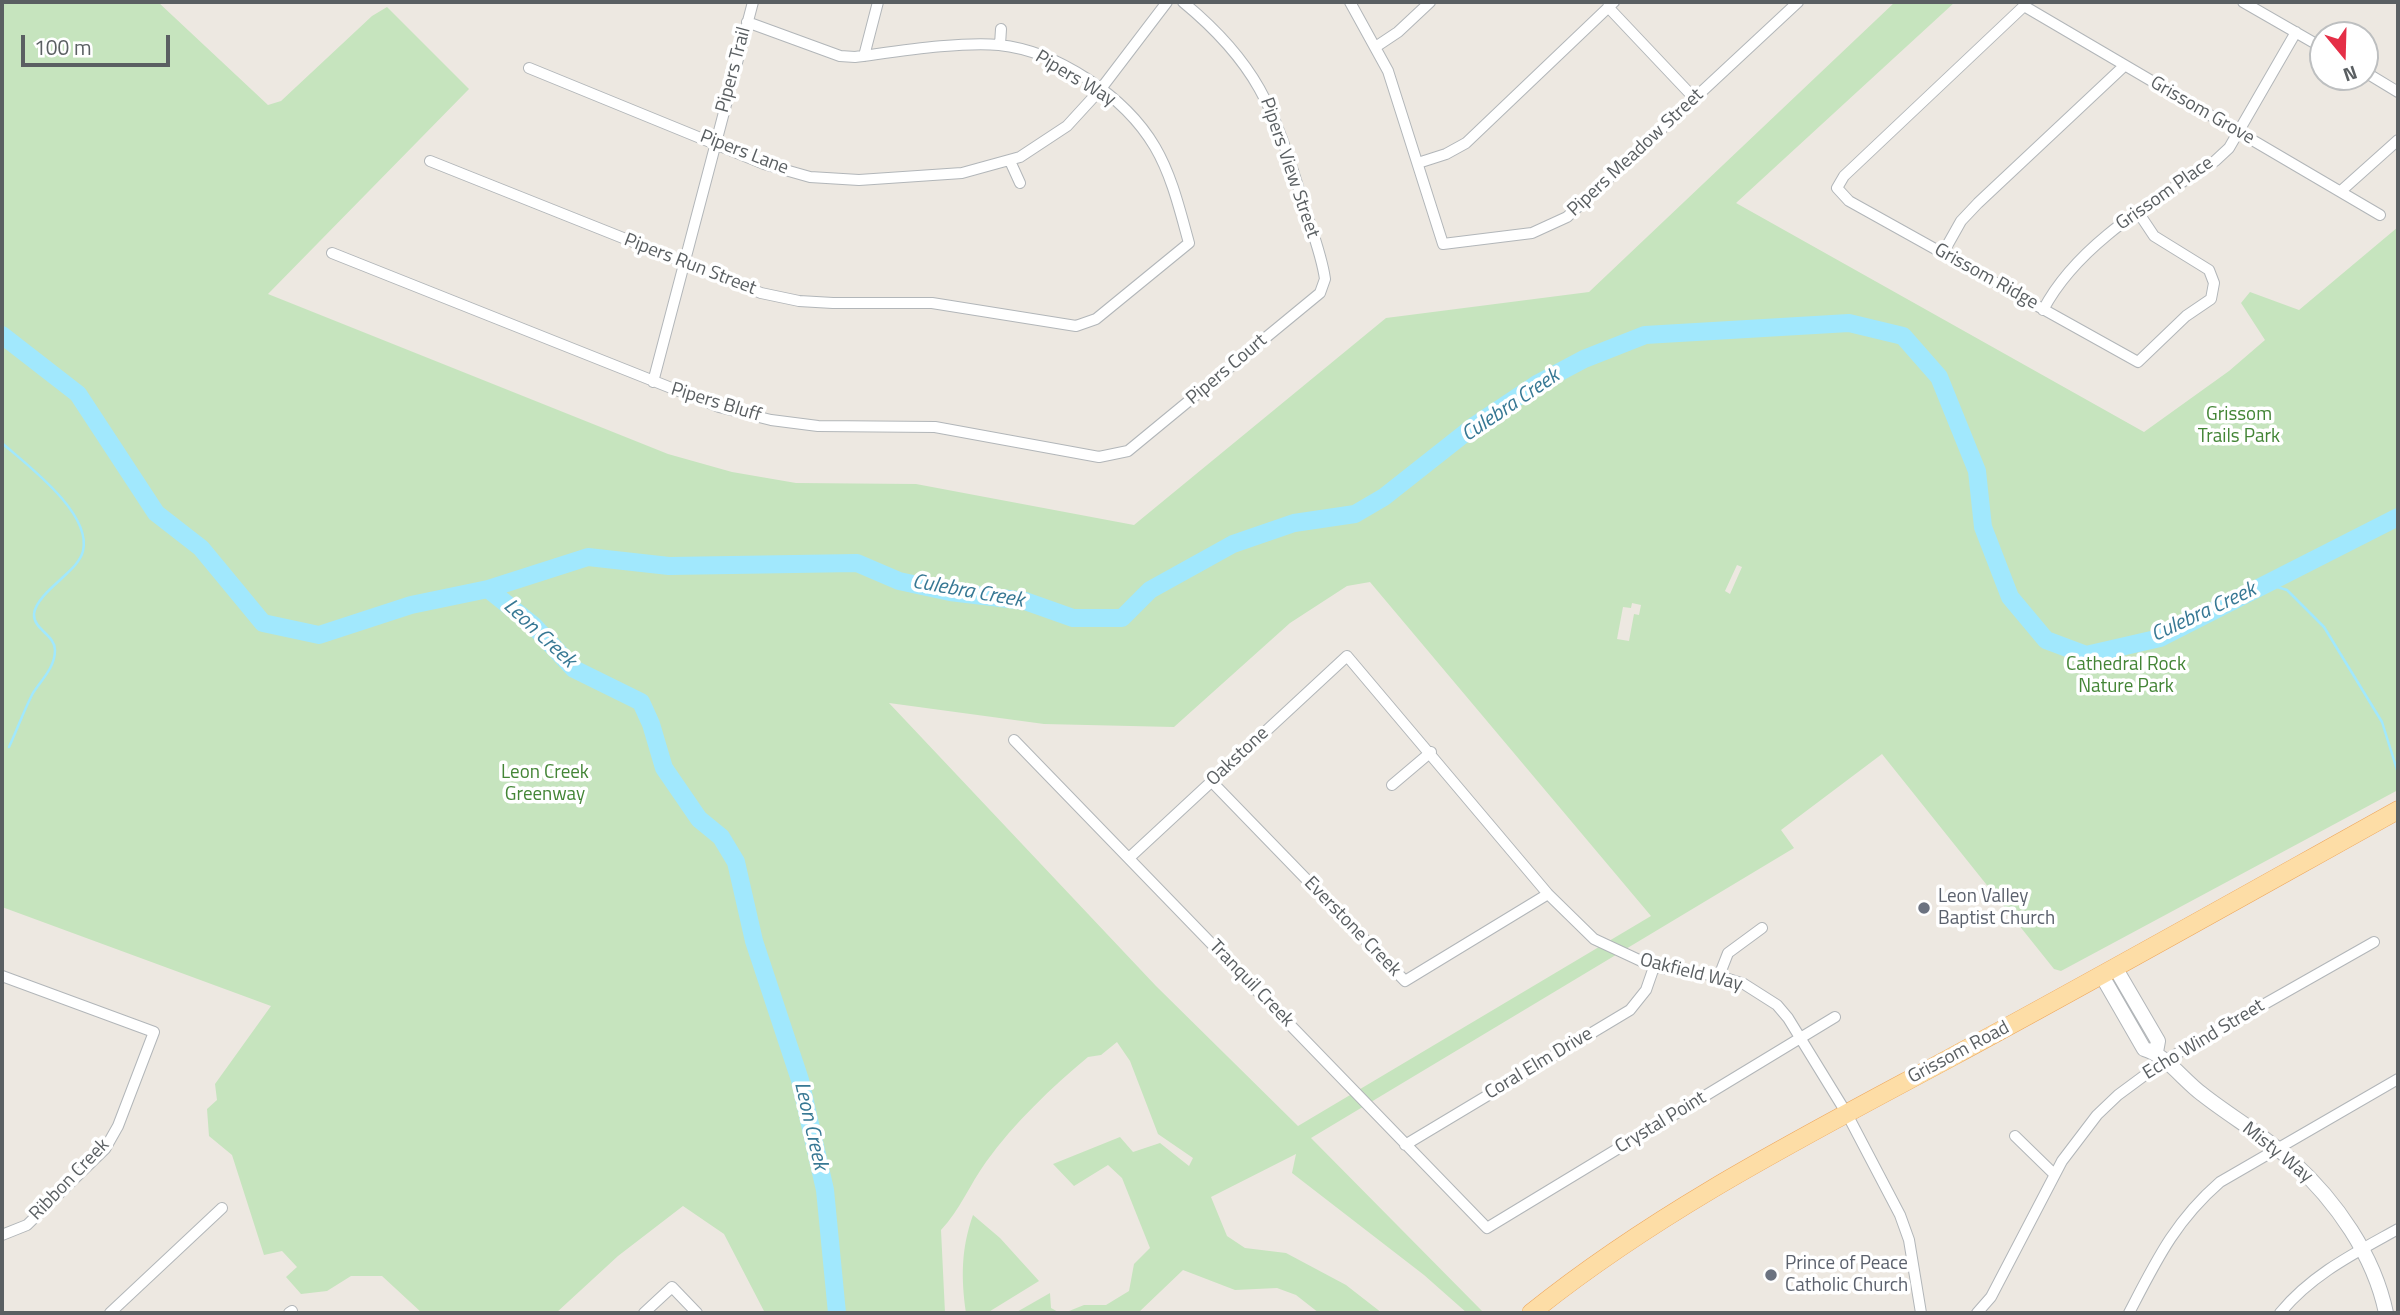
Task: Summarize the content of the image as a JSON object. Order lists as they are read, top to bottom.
{
  "streets": {
    "main road": ["Grissom Road"],
    "street": [
      "Pipers Trail",
      "Pipers Way",
      "Grissom Grove",
      "Pipers Lane",
      "Pipers Meadow Street",
      "Pipers View Street",
      "Grissom Place",
      "Pipers Run Street",
      "Grissom Ridge",
      "Pipers Court",
      "Pipers Bluff",
      "Oakstone",
      "Everstone Creek",
      "Oakfield Way",
      "Tranquil Creek",
      "Echo Wind Street",
      "Coral Elm Drive",
      "Crystal Point",
      "Misty Way",
      "Ribbon Creek"
    ]
  },
  "crossings": [
    ["Pipers Trail", "Pipers Way"],
    ["Pipers Trail", "Pipers Lane"],
    ["Pipers Trail", "Pipers Run Street"],
    ["Pipers Trail", "Pipers Bluff"],
    ["Pipers Way", "Pipers Lane"],
    ["Pipers Way", "Pipers Run Street"],
    ["Grissom Grove", "Grissom Place"],
    ["Grissom Grove", "Grissom Ridge"],
    ["Pipers View Street", "Pipers Court"],
    ["Grissom Place", "Grissom Ridge"],
    ["Pipers Court", "Pipers Bluff"],
    ["Oakstone", "Everstone Creek"],
    ["Oakstone", "Oakfield Way"],
    ["Oakstone", "Tranquil Creek"],
    ["Everstone Creek", "Oakfield Way"],
    ["Oakfield Way", "Grissom Road"],
    ["Oakfield Way", "Coral Elm Drive"],
    ["Oakfield Way", "Crystal Point"],
    ["Tranquil Creek", "Coral Elm Drive"],
    ["Tranquil Creek", "Crystal Point"],
    ["Echo Wind Street", "Misty Way"],
    ["Grissom Road", "Misty Way"]
  ],
  "water": ["Culebra Creek", "Leon Creek"],
  "parks": ["Grissom Trails Park", "Cathedral Rock Nature Park", "Leon Creek Greenway"],
  "places": ["Leon Valley Baptist Church", "Prince of Peace Catholic Church"],
  "scale_bar": "100 m",
  "north": "bottom"
}
